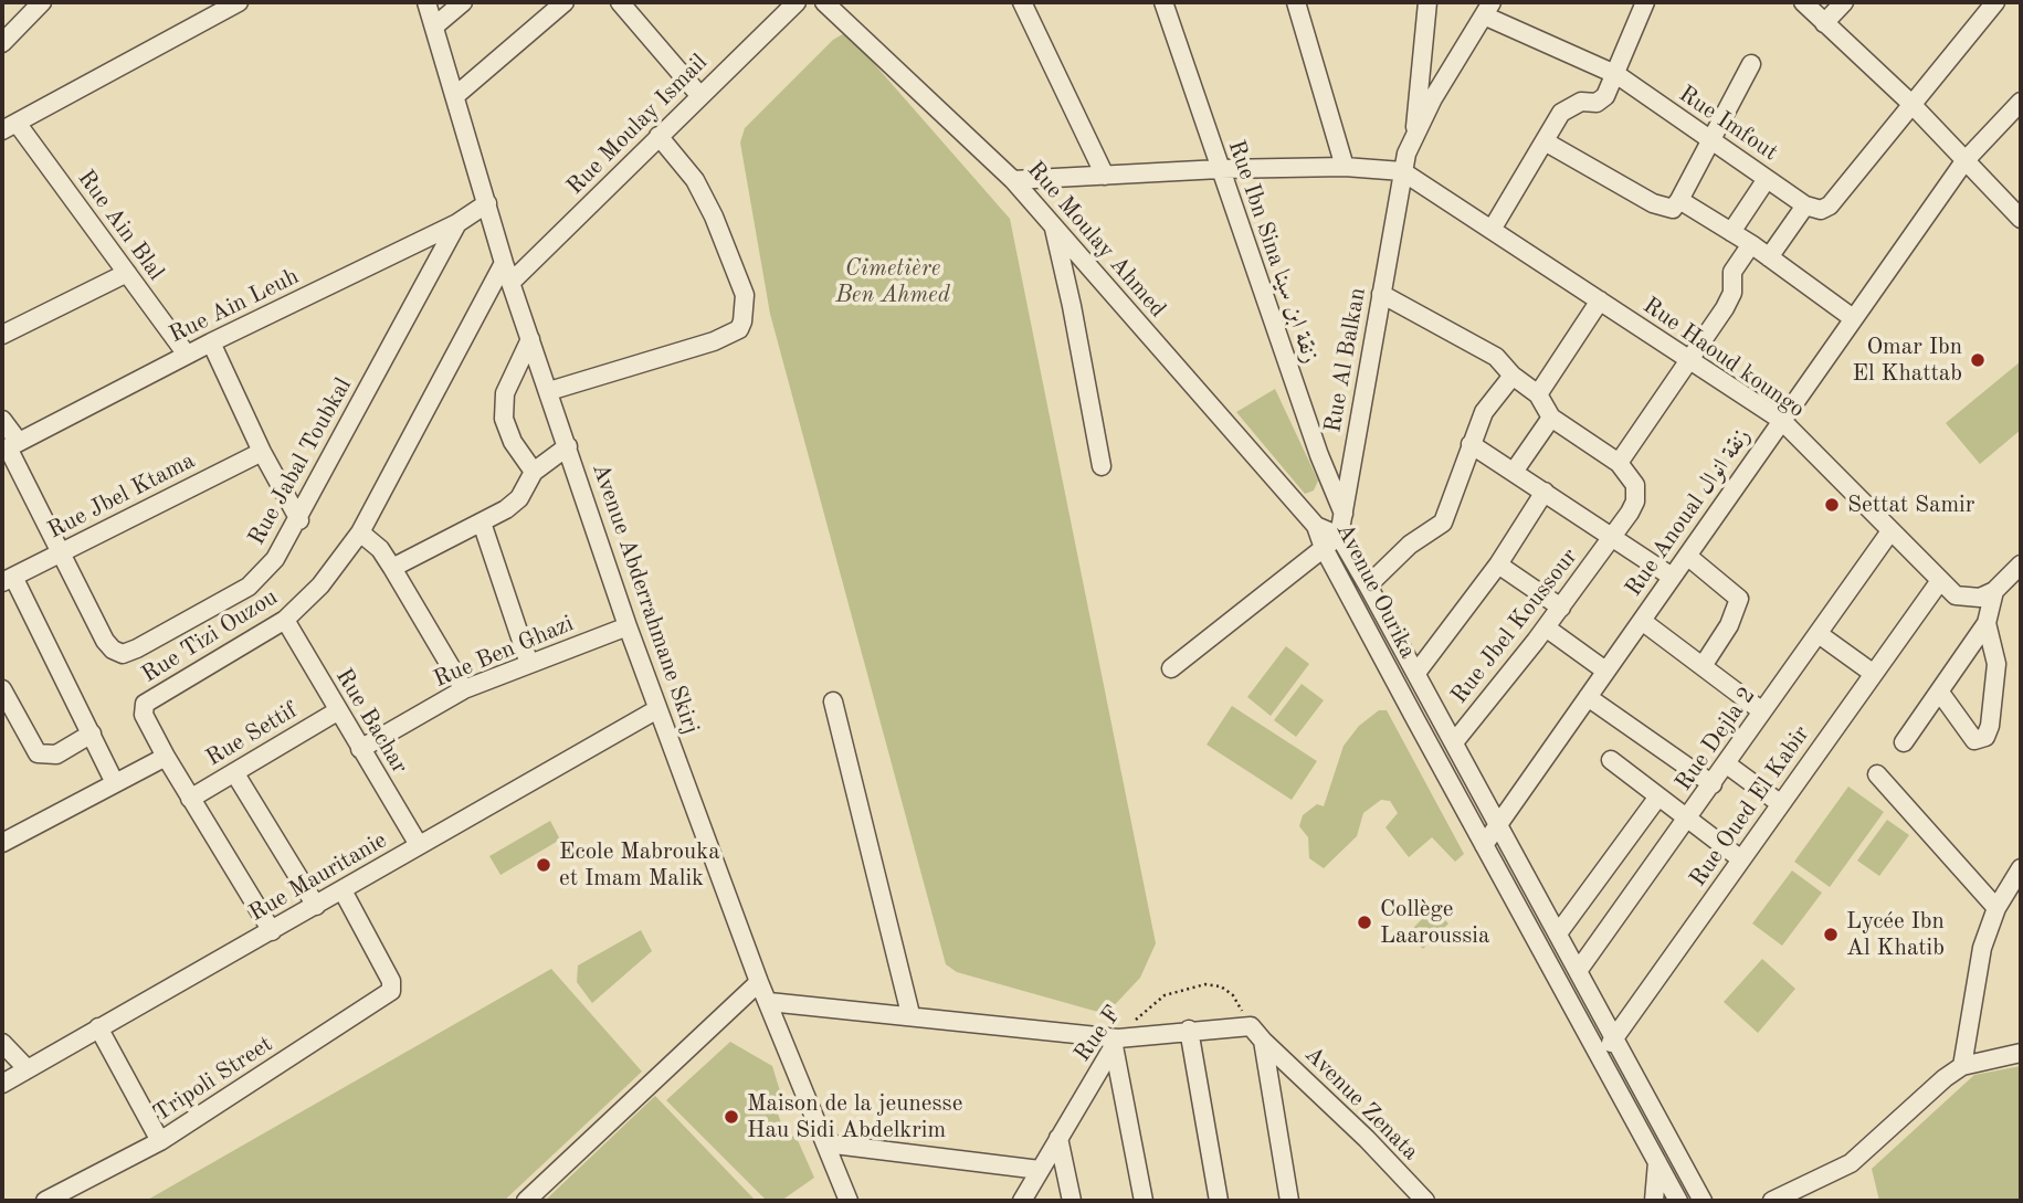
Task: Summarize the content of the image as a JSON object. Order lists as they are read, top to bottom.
{
  "streets": {
    "street": [
      "Rue Imfout",
      "Rue Moulay Ismail",
      "Rue Ain Blal",
      "Rue Moulay Ahmed",
      "Rue Ibn Sina زنقة ابن سينا",
      "Rue Ain Leuh",
      "Rue Haoud koungo",
      "Rue Al Balkan",
      "Rue Jabal Toubkal",
      "Rue Jbel Ktama",
      "Rue Anoual زنقة انوال",
      "Avenue Ourika",
      "Avenue Abderrahmane Skirj",
      "Rue Jbel Koussour",
      "Rue Tizi Ouzou",
      "Rue Ben Ghazi",
      "Rue Bachar",
      "Rue Settif",
      "Rue Dejla 2",
      "Rue Oued El Kabir",
      "Rue Mauritanie",
      "Rue F",
      "Tripoli Street",
      "Avenue Zenata"
    ]
  },
  "crossings": [
    ["Rue Imfout", "Rue Al Balkan"],
    ["Rue Moulay Ismail", "Avenue Abderrahmane Skirj"],
    ["Rue Ain Blal", "Rue Ain Leuh"],
    ["Rue Moulay Ahmed", "Avenue Ourika"],
    ["Rue Ibn Sina زنقة ابن سينا", "Rue Al Balkan"],
    ["Rue Ain Leuh", "Rue Jabal Toubkal"],
    ["Rue Ain Leuh", "Avenue Abderrahmane Skirj"],
    ["Rue Haoud koungo", "Rue Al Balkan"],
    ["Rue Haoud koungo", "Rue Anoual زنقة انوال"],
    ["Rue Haoud koungo", "Rue Dejla 2"],
    ["Rue Haoud koungo", "Rue Oued El Kabir"],
    ["Rue Al Balkan", "Avenue Ourika"],
    ["Rue Jabal Toubkal", "Rue Jbel Ktama"],
    ["Rue Anoual زنقة انوال", "Avenue Ourika"],
    ["Avenue Ourika", "Rue Jbel Koussour"],
    ["Avenue Ourika", "Rue Dejla 2"],
    ["Avenue Ourika", "Rue Oued El Kabir"],
    ["Avenue Abderrahmane Skirj", "Rue Tizi Ouzou"],
    ["Avenue Abderrahmane Skirj", "Rue Ben Ghazi"],
    ["Avenue Abderrahmane Skirj", "Rue Mauritanie"],
    ["Rue Tizi Ouzou", "Rue Bachar"],
    ["Rue Tizi Ouzou", "Rue Settif"],
    ["Rue Tizi Ouzou", "Rue Mauritanie"],
    ["Rue Ben Ghazi", "Rue Bachar"],
    ["Rue Bachar", "Rue Settif"],
    ["Rue Bachar", "Rue Mauritanie"],
    ["Rue Mauritanie", "Tripoli Street"],
    ["Rue F", "Avenue Zenata"]
  ],
  "parks": ["Cimetière Ben Ahmed"],
  "places": [
    "Omar Ibn El Khattab",
    "Settat Samir",
    "Ecole Mabrouka et Imam Malik",
    "Collège Laaroussia",
    "Lycée Ibn Al Khatib",
    "Maison de la jeunesse Hau Sidi Abdelkrim"
  ]
}
